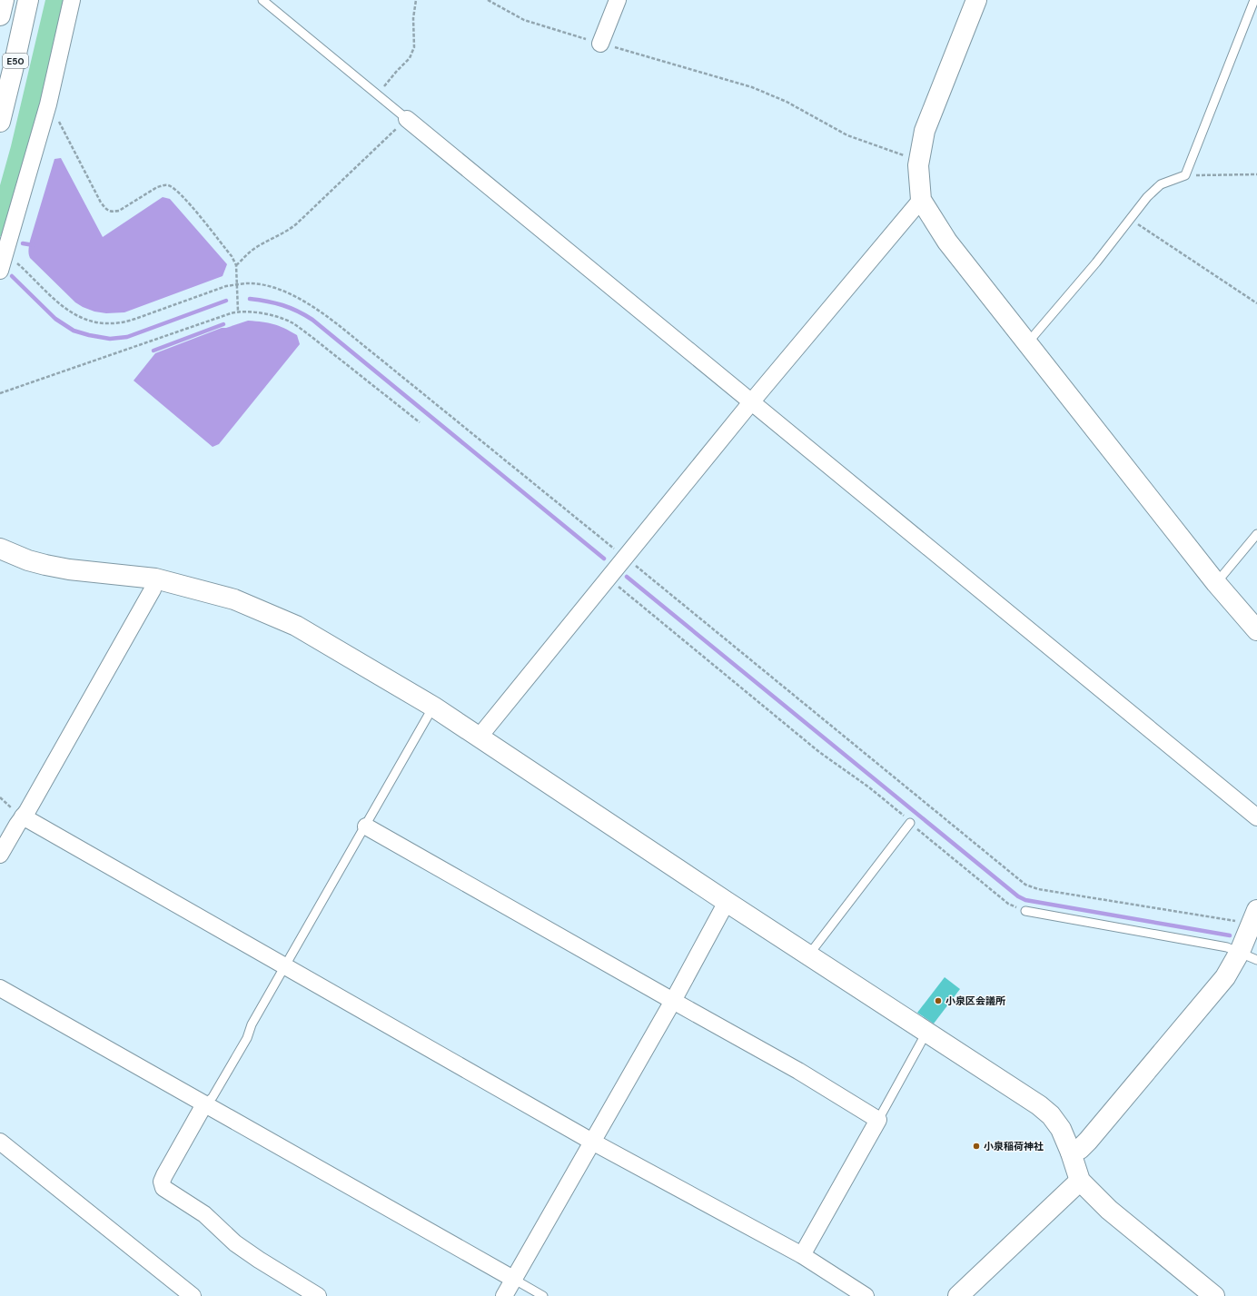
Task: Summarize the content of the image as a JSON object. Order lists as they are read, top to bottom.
{
  "streets": {
    "main road": ["E50"]
  },
  "places": ["小泉区会議所", "小泉稲荷神社"]
}
